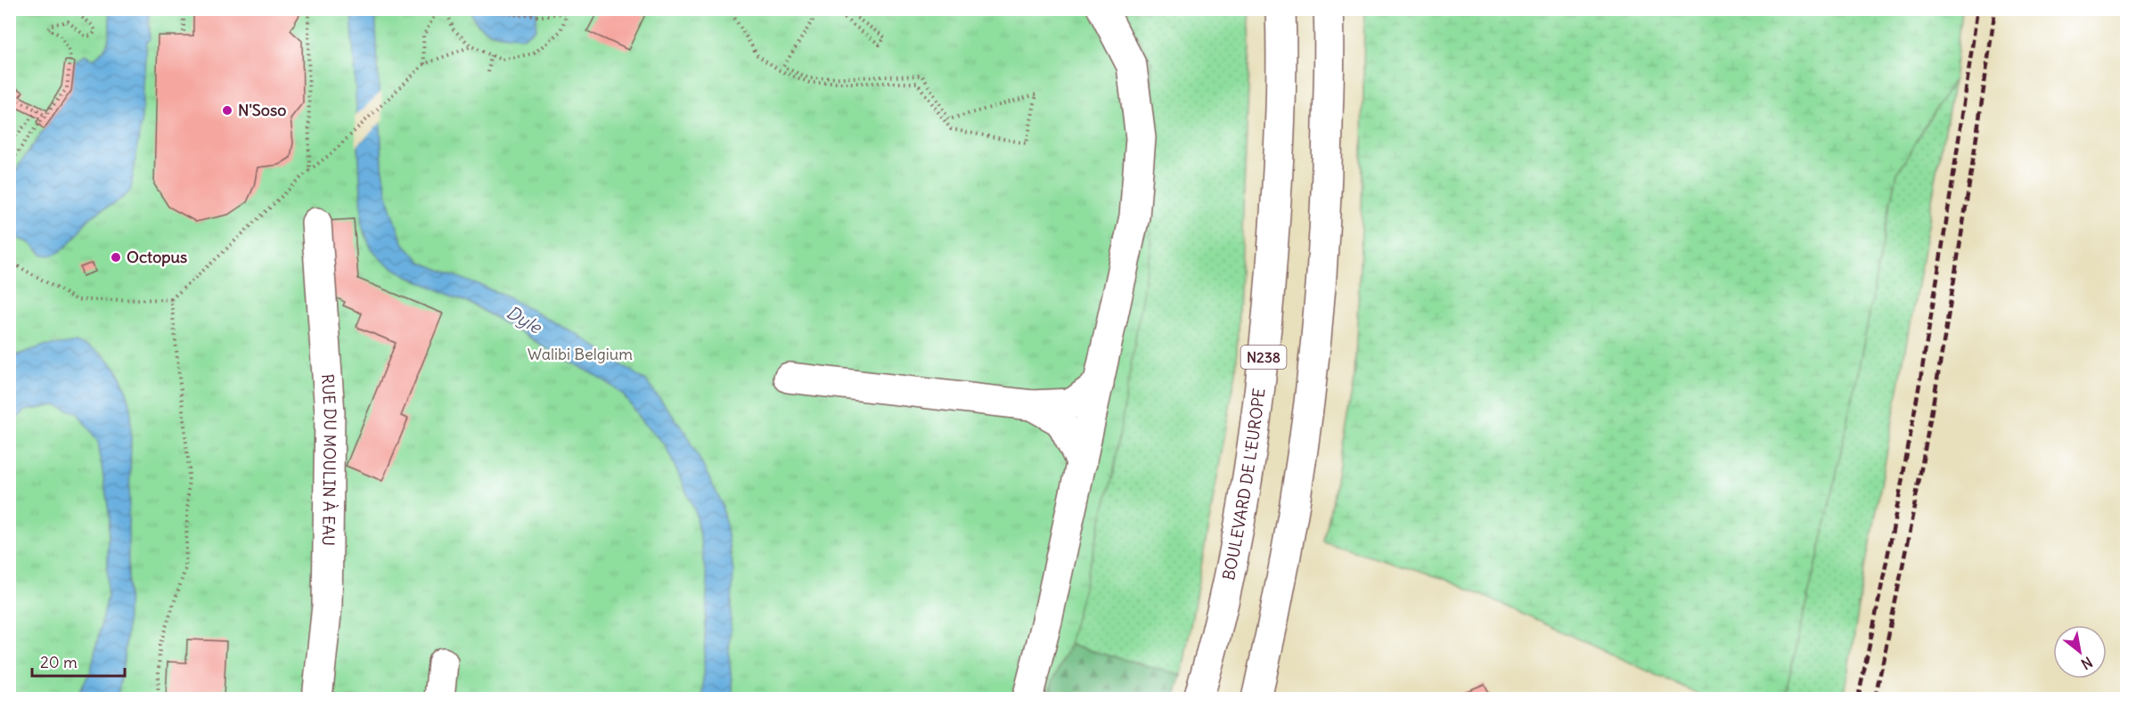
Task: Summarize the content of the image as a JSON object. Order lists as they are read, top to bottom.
{
  "streets": {
    "main road": ["N238", "RUE DU MOULIN À EAU", "BOULEVARD DE L'EUROPE"]
  },
  "water": ["Dyle"],
  "parks": ["Walibi Belgium"],
  "places": ["N'Soso", "Octopus"],
  "scale_bar": "20 m",
  "north": "bottom right"
}
